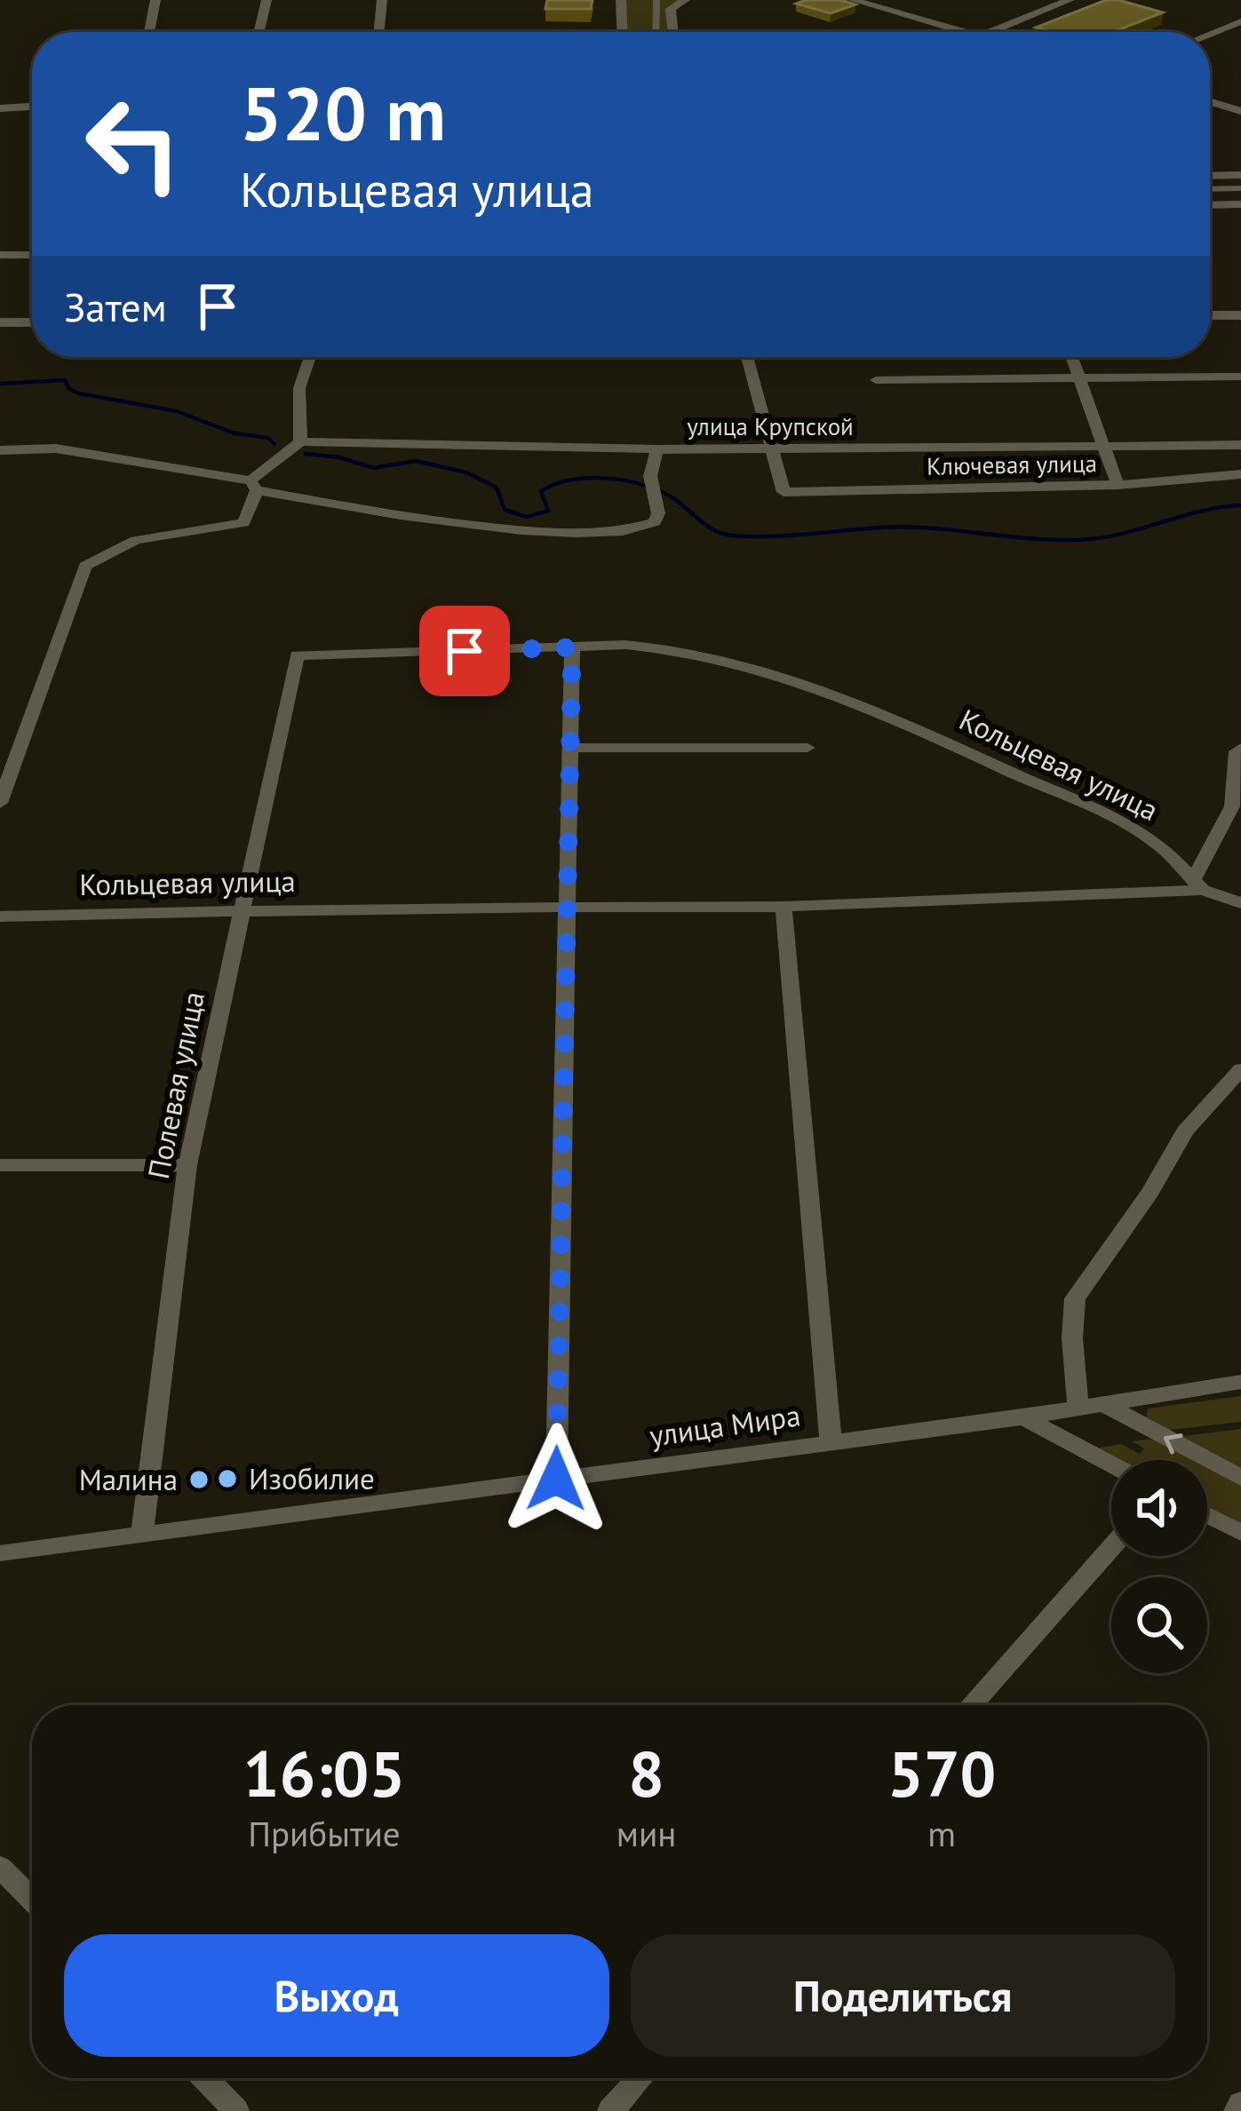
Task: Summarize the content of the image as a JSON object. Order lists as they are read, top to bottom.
{
  "streets": {
    "street": [
      "улица Крупской",
      "Ключевая улица",
      "Кольцевая улица",
      "Полевая улица",
      "улица Мира"
    ]
  },
  "crossings": [
    ["улица Крупской", "Ключевая улица"],
    ["Кольцевая улица", "Полевая улица"],
    ["Полевая улица", "улица Мира"]
  ],
  "places": ["Изобилие", "Малина"],
  "page": {
    "turn": ["520 m", "Кольцевая улица"],
    "then": "Затем",
    "eta": [
      "16:05",
      "Прибытие",
      "8",
      "мин",
      "570",
      "m"
    ],
    "buttons": ["Выход", "Поделиться"]
  }
}
